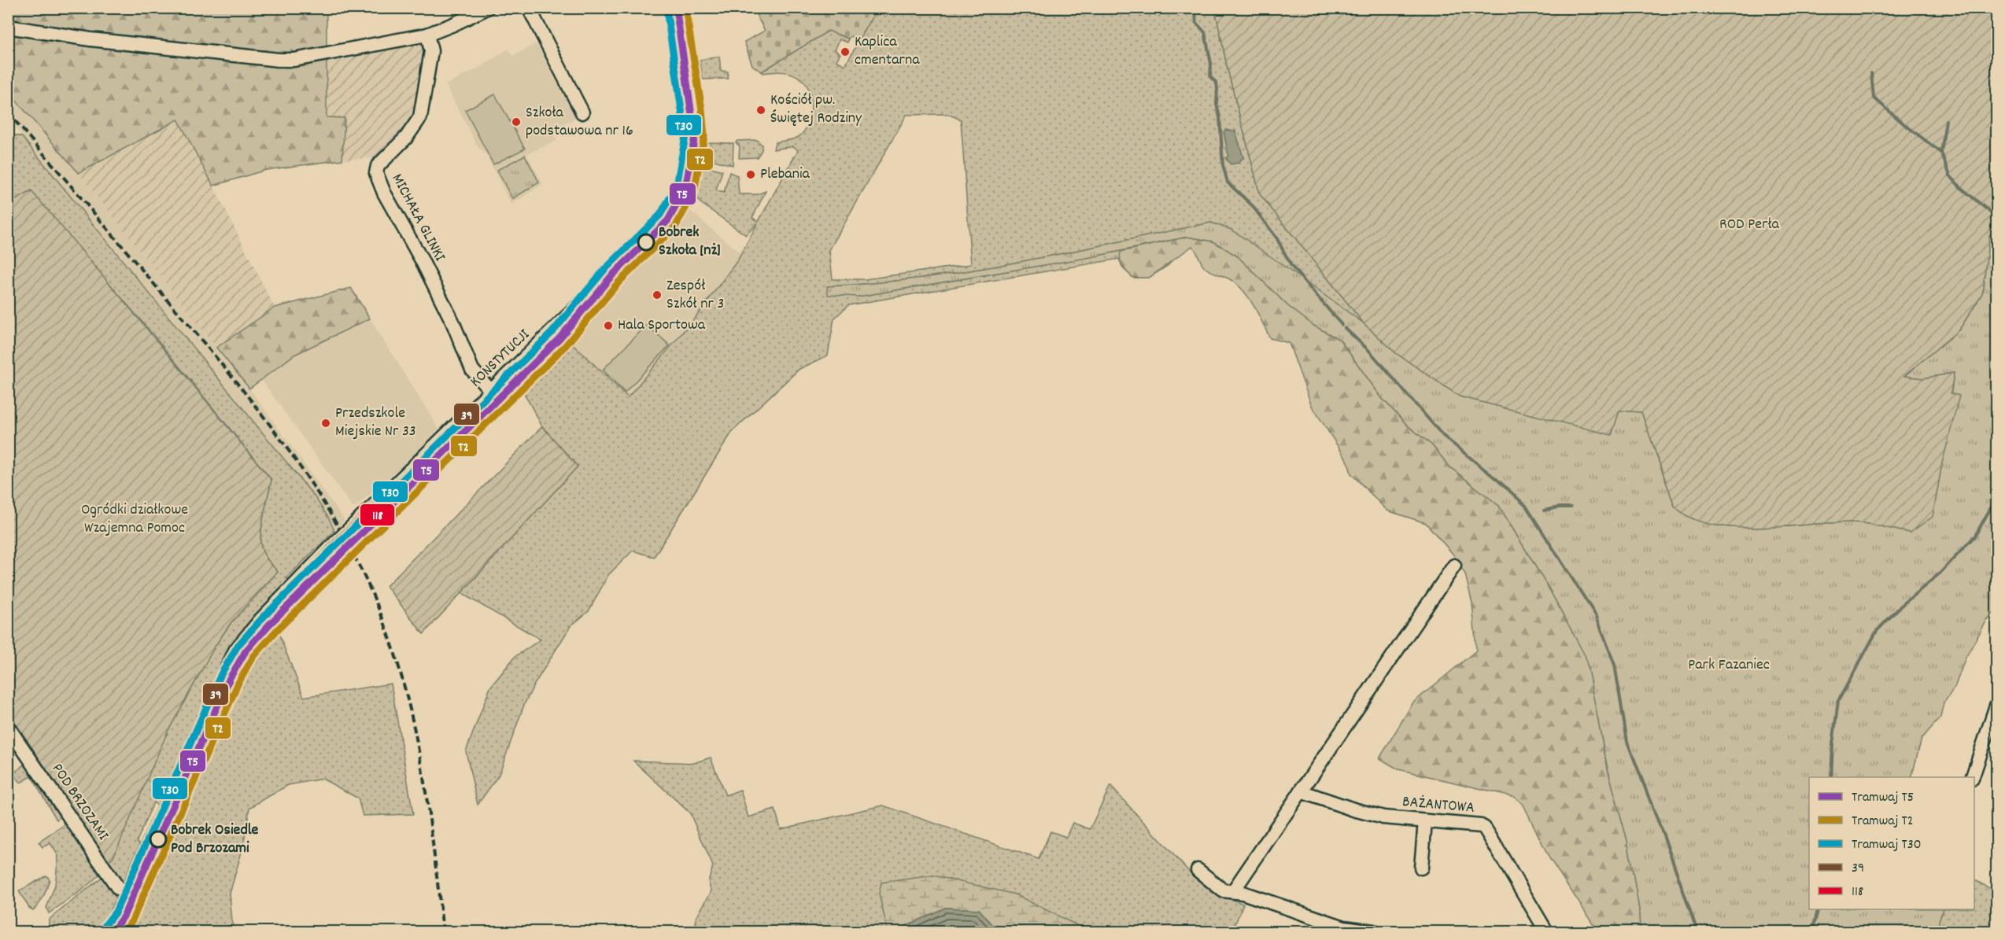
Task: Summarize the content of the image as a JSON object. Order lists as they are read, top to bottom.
{
  "streets": {
    "street": [
      "MICHAŁA GLINKI",
      "KONSTYTUCJI",
      "POD BRZOZAMI",
      "BAŻANTOWA"
    ]
  },
  "crossings": [
    ["MICHAŁA GLINKI", "KONSTYTUCJI"],
    ["KONSTYTUCJI", "POD BRZOZAMI"]
  ],
  "parks": ["ROD Perła", "Ogródki działkowe Wzajemna Pomoc", "Park Fazaniec"],
  "places": [
    "Kaplica cmentarna",
    "Kościół pw. Świętej Rodziny",
    "Szkoła podstawowa nr 16",
    "Plebania",
    "Bobrek Szkoła [nż]",
    "Zespół Szkół nr 3",
    "Hala Sportowa",
    "Przedszkole Miejskie Nr 33",
    "Bobrek Osiedle Pod Brzozami"
  ],
  "lines": [
    "tram line T5",
    "tram line T2",
    "transit line 39",
    "transit line 118",
    "tram line T30"
  ],
  "legend": [
    "Tramwaj T5",
    "Tramwaj T2",
    "Tramwaj T30",
    "39",
    "118"
  ]
}
